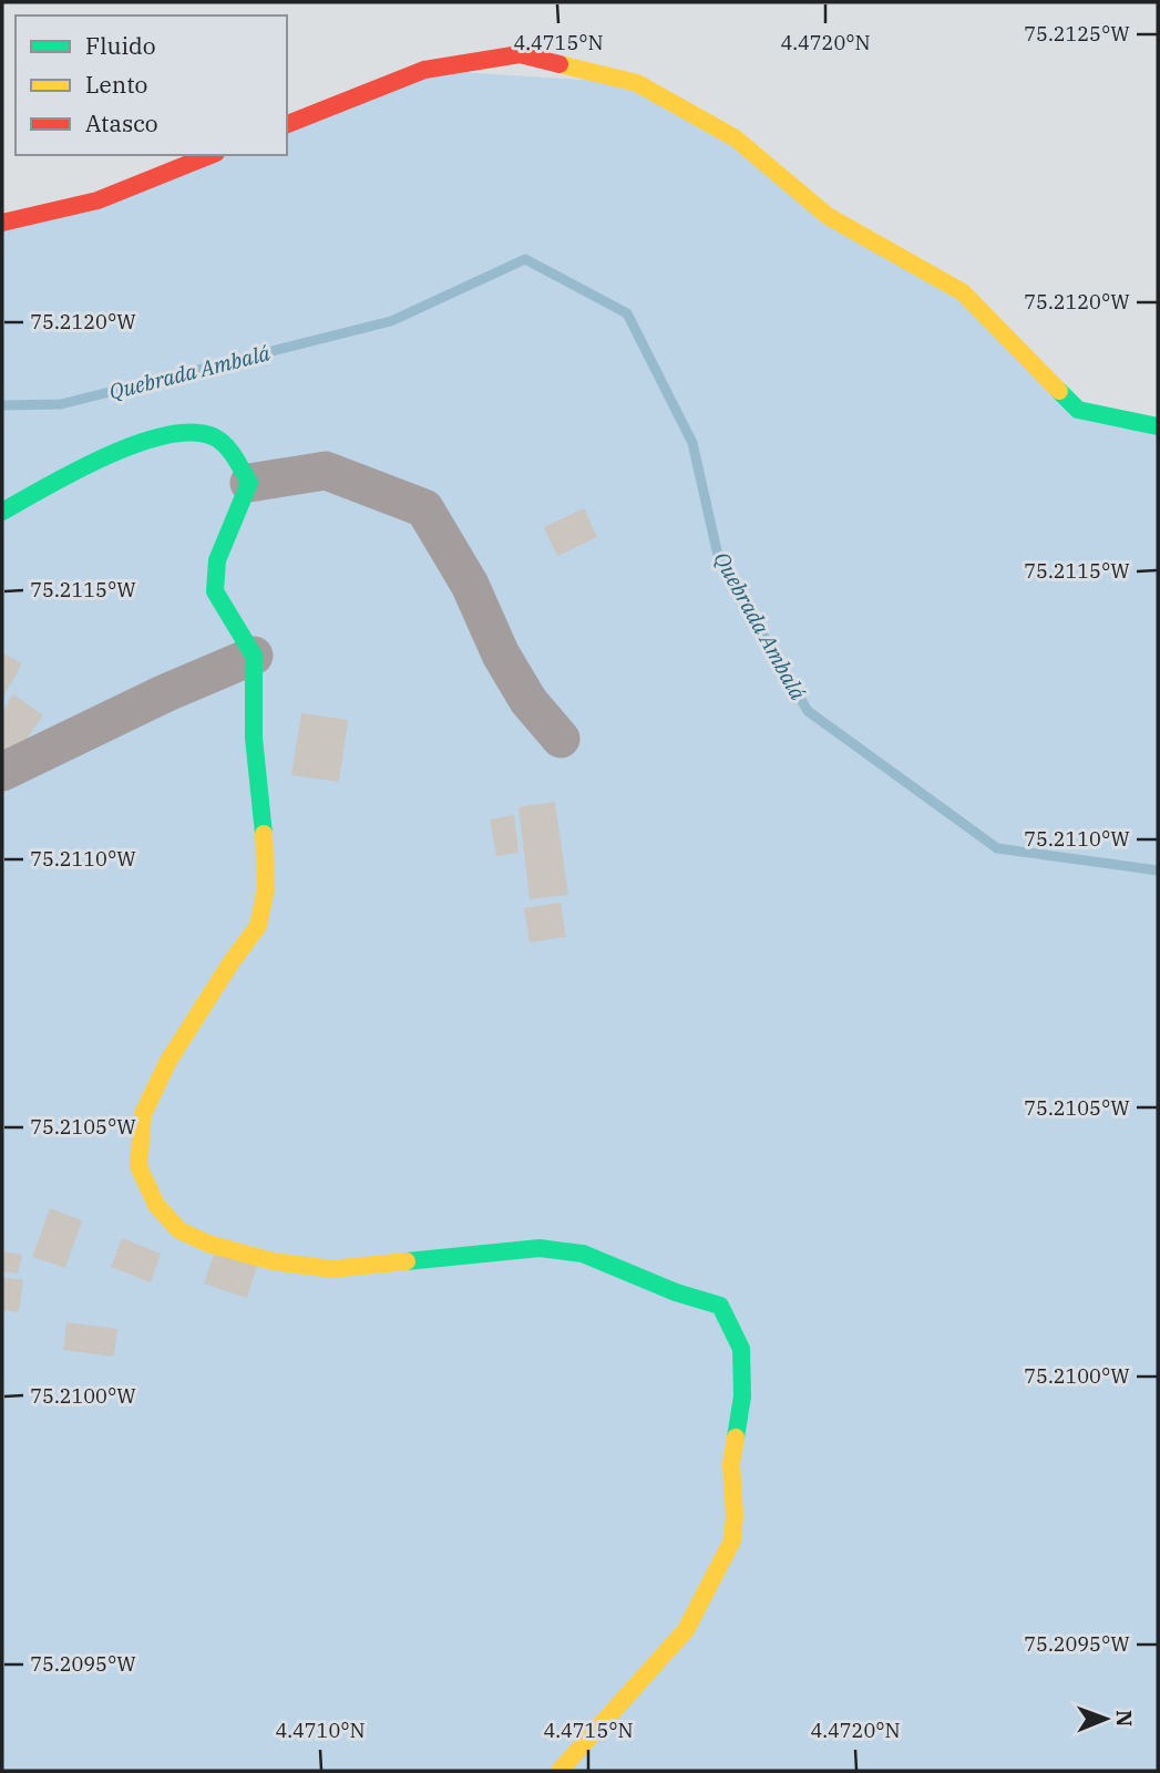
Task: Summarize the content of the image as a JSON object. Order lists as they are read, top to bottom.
{
  "water": ["Quebrada Ambalá"],
  "legend": ["Fluido", "Lento", "Atasco"],
  "north": "right",
  "coordinates": [
    "75.2125°W",
    "4.4715°N",
    "4.4720°N",
    "75.2120°W",
    "75.2115°W",
    "75.2110°W",
    "75.2105°W",
    "75.2100°W",
    "75.2095°W",
    "4.4710°N"
  ]
}
